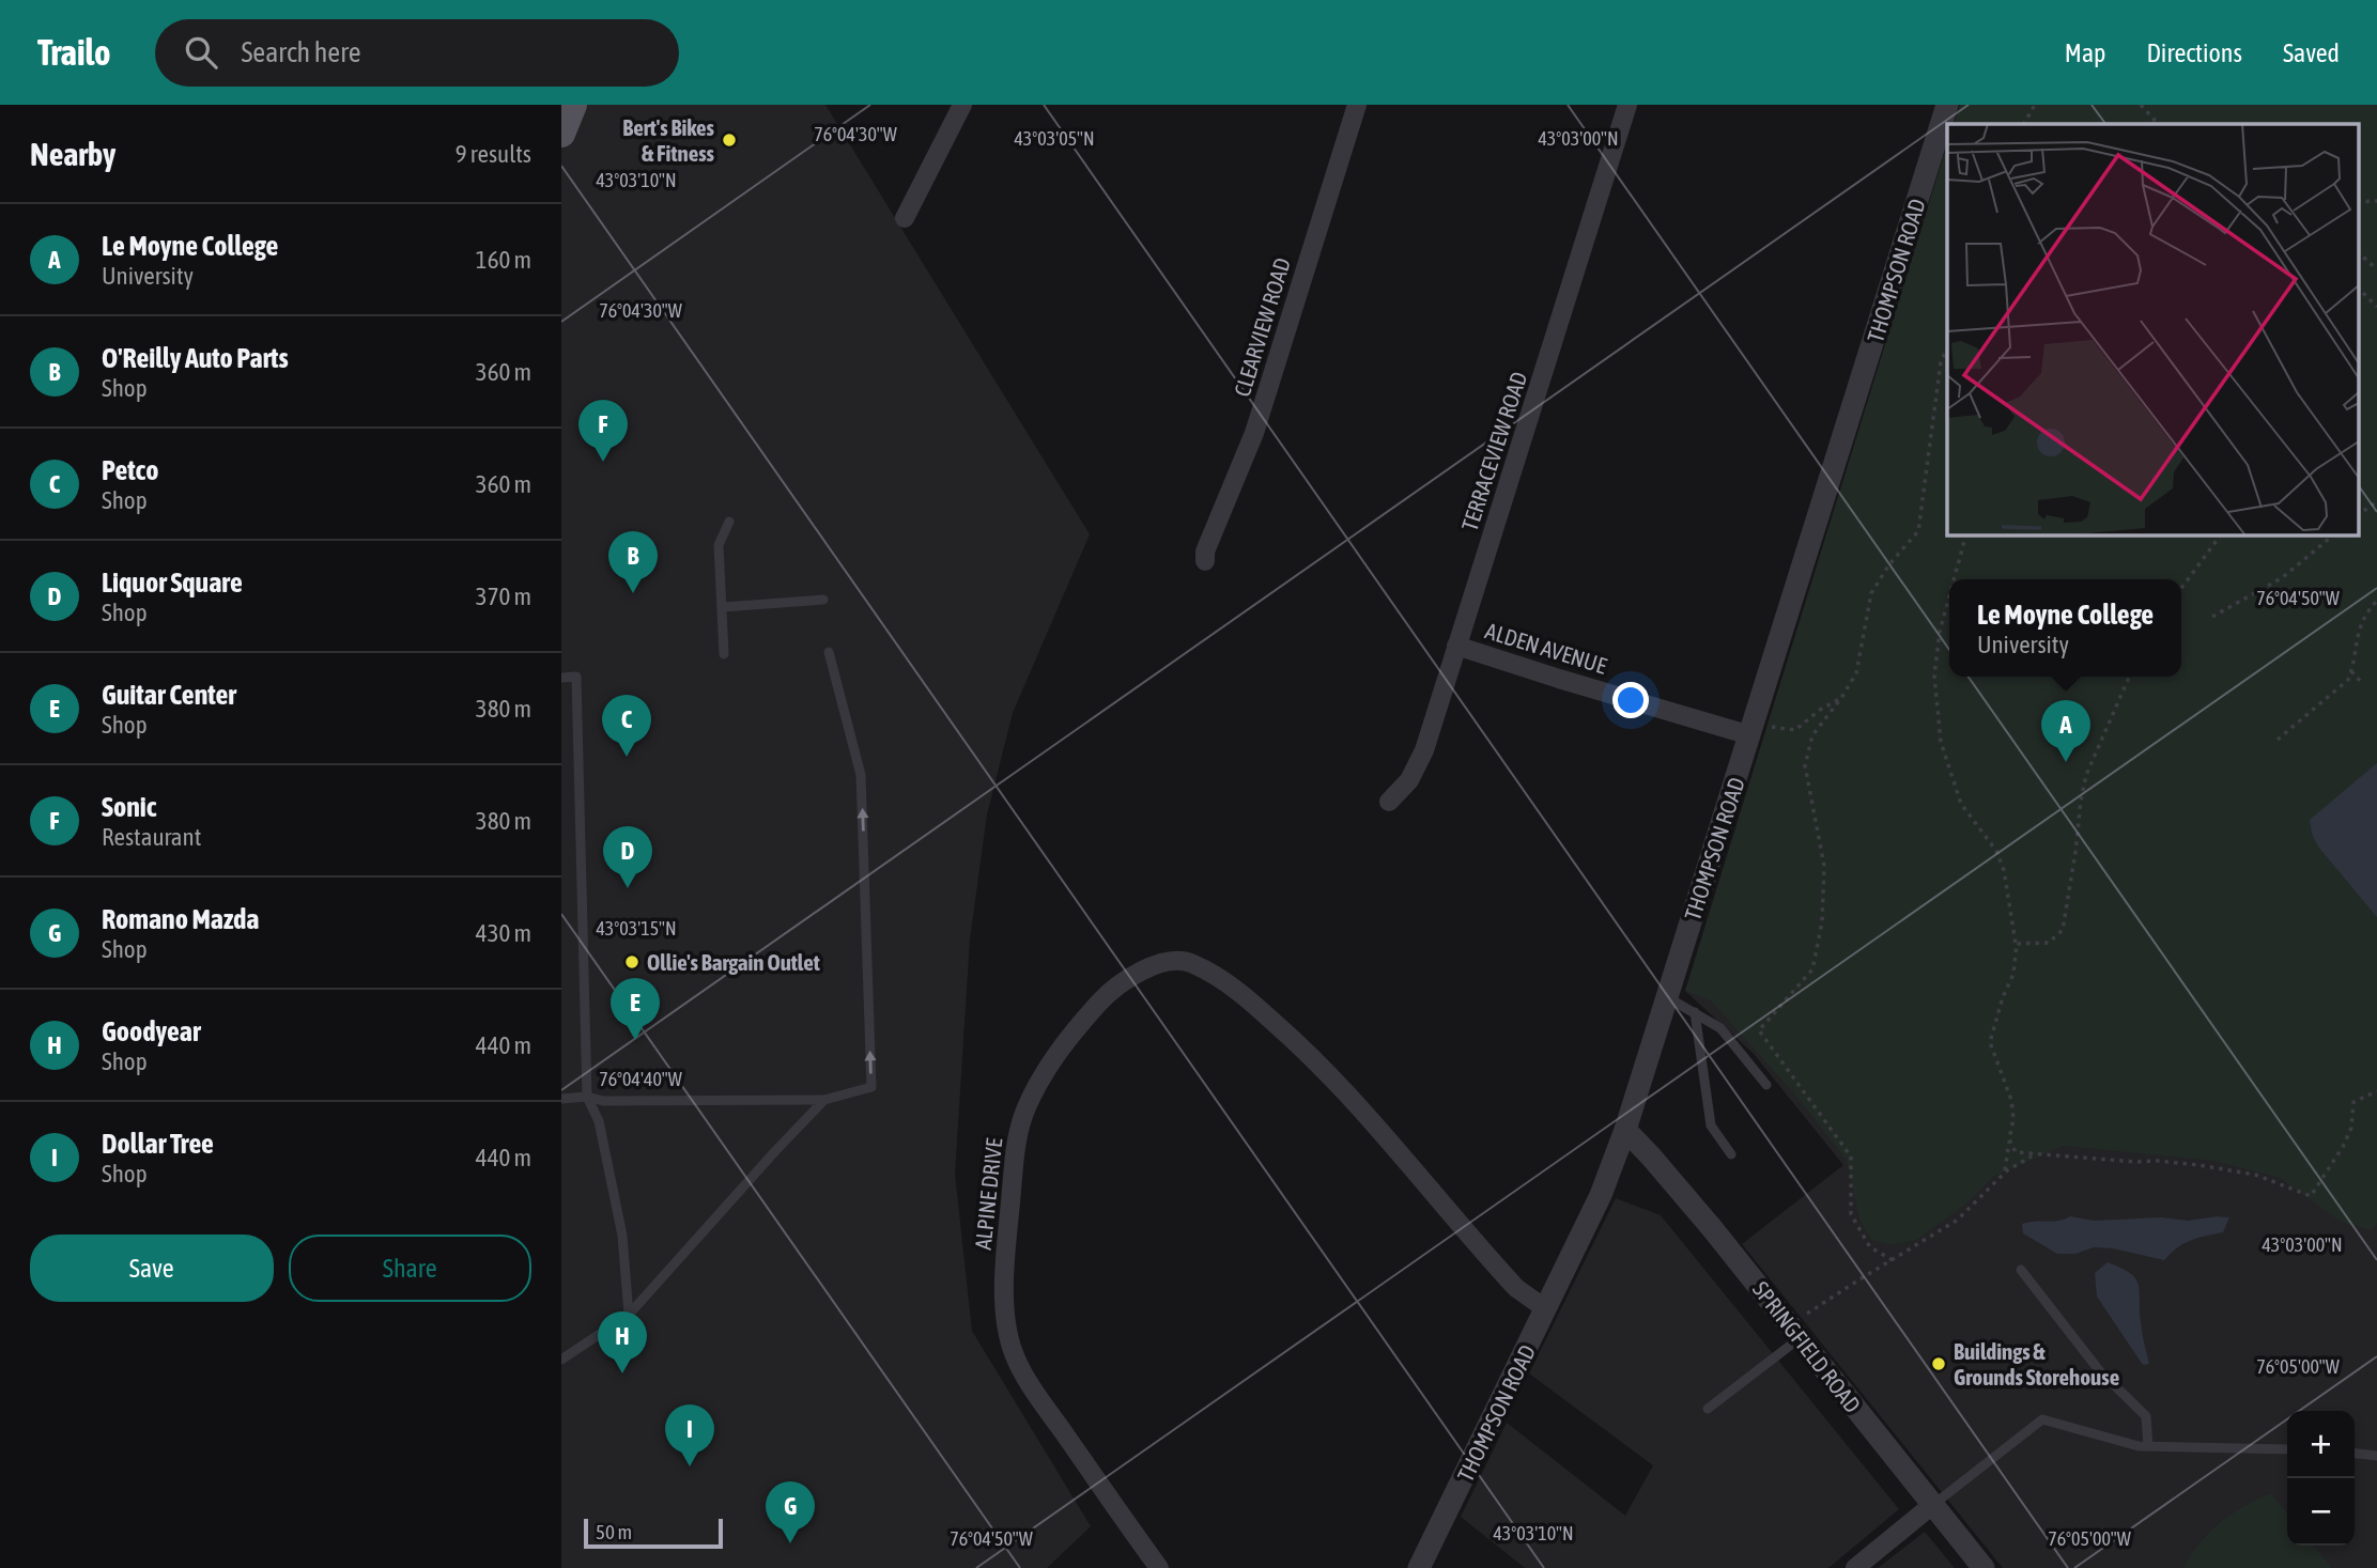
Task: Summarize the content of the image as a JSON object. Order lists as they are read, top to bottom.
{
  "streets": {
    "street": [
      "THOMPSON ROAD",
      "CLEARVIEW ROAD",
      "TERRACEVIEW ROAD",
      "ALDEN AVENUE",
      "ALPINE DRIVE",
      "SPRINGFIELD ROAD"
    ]
  },
  "crossings": [
    ["THOMPSON ROAD", "ALDEN AVENUE"],
    ["THOMPSON ROAD", "ALPINE DRIVE"],
    ["THOMPSON ROAD", "SPRINGFIELD ROAD"],
    ["TERRACEVIEW ROAD", "ALDEN AVENUE"]
  ],
  "places": ["Bert's Bikes & Fitness", "Ollie's Bargain Outlet", "Buildings & Grounds Storehouse"],
  "scale_bar": "50 m",
  "page": {
    "header": "Trailo",
    "search": "Search here",
    "nav": ["Map", "Directions", "Saved"],
    "heading": ["Nearby", "9 results"],
    "list": [
      {
        "mark": "A",
        "name": "Le Moyne College",
        "note": "University",
        "value": "160 m"
      },
      {
        "mark": "B",
        "name": "O'Reilly Auto Parts",
        "note": "Shop",
        "value": "360 m"
      },
      {
        "mark": "C",
        "name": "Petco",
        "note": "Shop",
        "value": "360 m"
      },
      {
        "mark": "D",
        "name": "Liquor Square",
        "note": "Shop",
        "value": "370 m"
      },
      {
        "mark": "E",
        "name": "Guitar Center",
        "note": "Shop",
        "value": "380 m"
      },
      {
        "mark": "F",
        "name": "Sonic",
        "note": "Restaurant",
        "value": "380 m"
      },
      {
        "mark": "G",
        "name": "Romano Mazda",
        "note": "Shop",
        "value": "430 m"
      },
      {
        "mark": "H",
        "name": "Goodyear",
        "note": "Shop",
        "value": "440 m"
      },
      {
        "mark": "I",
        "name": "Dollar Tree",
        "note": "Shop",
        "value": "440 m"
      }
    ],
    "pins": [
      "F",
      "B",
      "C",
      "A",
      "D",
      "E",
      "H",
      "I",
      "G"
    ],
    "popup": ["Le Moyne College", "University"],
    "buttons": ["Save", "Share"],
    "map_buttons": ["+", "−"],
    "scale": "50 m"
  },
  "coordinates": [
    "76°04'30\"W",
    "43°03'05\"N",
    "43°03'00\"N",
    "43°03'10\"N",
    "76°04'50\"W",
    "43°03'15\"N",
    "76°04'40\"W",
    "76°05'00\"W"
  ]
}
